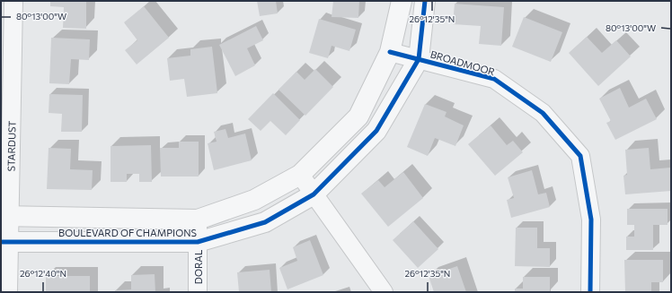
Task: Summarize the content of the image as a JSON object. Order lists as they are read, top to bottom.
{
  "streets": {
    "street": [
      "BROADMOOR",
      "STARDUST",
      "BOULEVARD OF CHAMPIONS",
      "DORAL"
    ]
  },
  "crossings": [
    ["BROADMOOR", "BOULEVARD OF CHAMPIONS"],
    ["STARDUST", "BOULEVARD OF CHAMPIONS"],
    ["BOULEVARD OF CHAMPIONS", "DORAL"]
  ],
  "coordinates": ["80°13'00\"W", "26°12'35\"N", "26°12'40\"N"]
}
